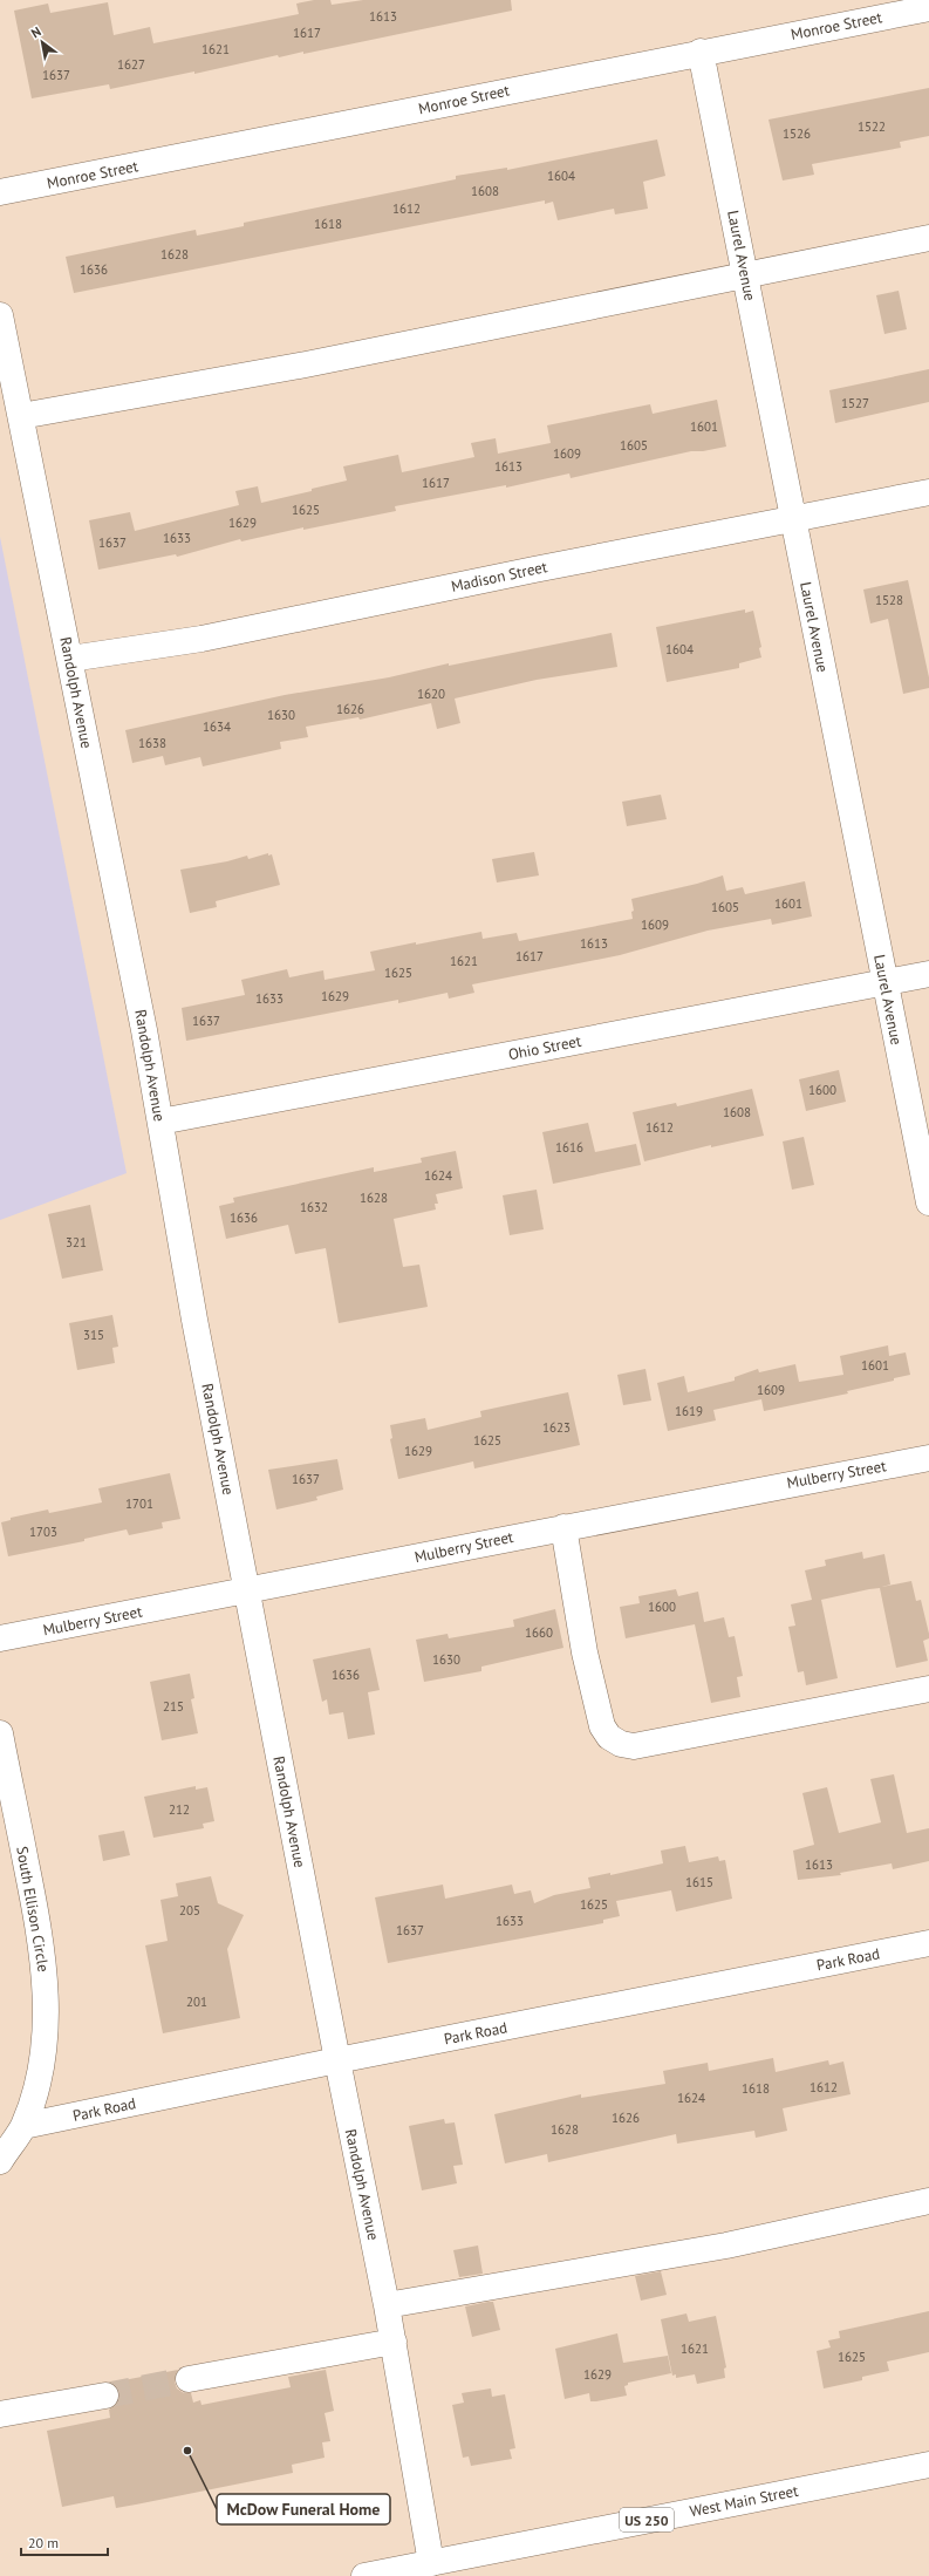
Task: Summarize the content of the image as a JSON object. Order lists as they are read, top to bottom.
{
  "streets": {
    "street": [
      "Monroe Street",
      "Laurel Avenue",
      "Madison Street",
      "Randolph Avenue",
      "Ohio Street",
      "Mulberry Street",
      "South Ellison Circle",
      "Park Road",
      "West Main Street",
      "US 250"
    ]
  },
  "crossings": [
    ["Monroe Street", "Laurel Avenue"],
    ["Laurel Avenue", "Madison Street"],
    ["Laurel Avenue", "Ohio Street"],
    ["Madison Street", "Randolph Avenue"],
    ["Randolph Avenue", "Ohio Street"],
    ["Randolph Avenue", "Mulberry Street"],
    ["Randolph Avenue", "Park Road"],
    ["Randolph Avenue", "West Main Street"],
    ["South Ellison Circle", "Park Road"]
  ],
  "places": ["McDow Funeral Home"],
  "house_numbers": [
    "1613",
    "1617",
    "1621",
    "1627",
    "1637",
    "1522",
    "1526",
    "1604",
    "1608",
    "1612",
    "1618",
    "1628",
    "1636",
    "1527",
    "1601",
    "1605",
    "1609",
    "1613",
    "1617",
    "1625",
    "1629",
    "1633",
    "1637",
    "1528",
    "1604",
    "1620",
    "1626",
    "1630",
    "1634",
    "1638",
    "1601",
    "1605",
    "1609",
    "1613",
    "1617",
    "1621",
    "1625",
    "1629",
    "1633",
    "1637",
    "1600",
    "1608",
    "1612",
    "1616",
    "1624",
    "1628",
    "1632",
    "1636",
    "321",
    "315",
    "1601",
    "1609",
    "1619",
    "1623",
    "1625",
    "1629",
    "1637",
    "1701",
    "1703",
    "1600",
    "1660",
    "1630",
    "1636",
    "215",
    "212",
    "1613",
    "1615",
    "1625",
    "205",
    "1633",
    "1637",
    "201",
    "1612",
    "1618",
    "1624",
    "1626",
    "1628",
    "1621",
    "1625",
    "1629"
  ],
  "scale_bar": "20 m",
  "north": "top left"
}
